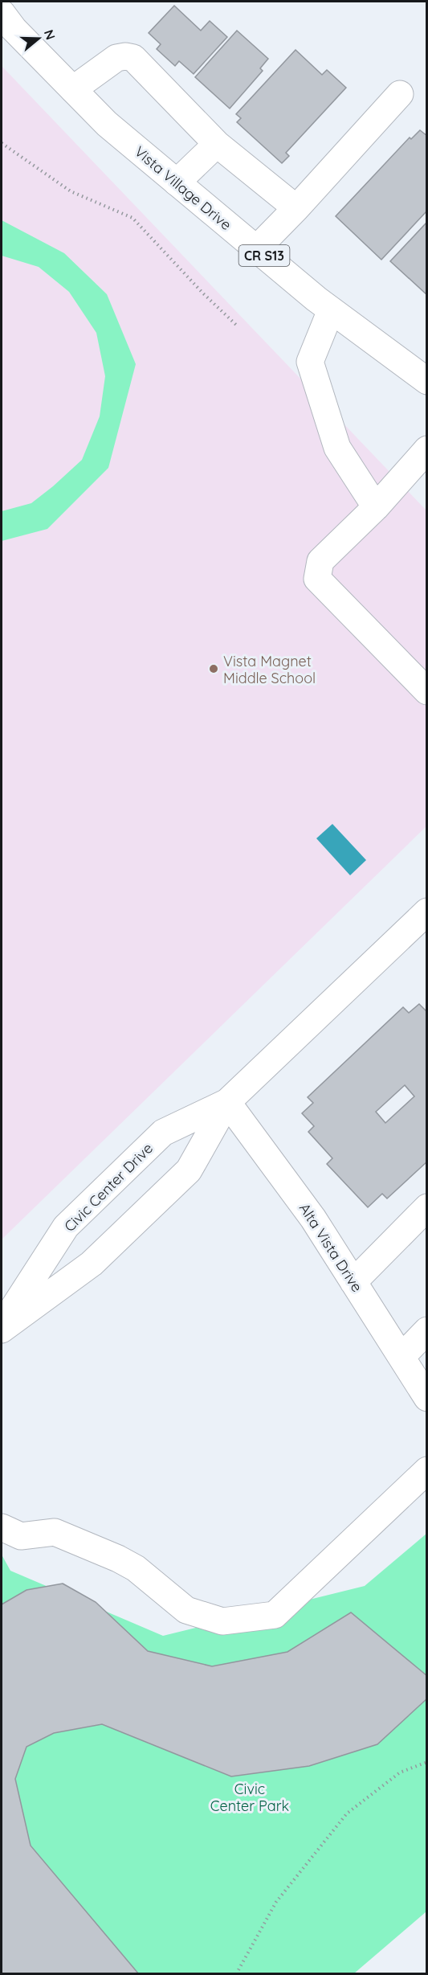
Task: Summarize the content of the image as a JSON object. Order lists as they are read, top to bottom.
{
  "streets": {
    "main road": [
      "Vista Village Drive",
      "CR S13",
      "Civic Center Drive",
      "Alta Vista Drive"
    ]
  },
  "crossings": [
    ["Civic Center Drive", "Alta Vista Drive"]
  ],
  "parks": ["Civic Center Park"],
  "places": ["Vista Magnet Middle School"],
  "north": "right"
}
